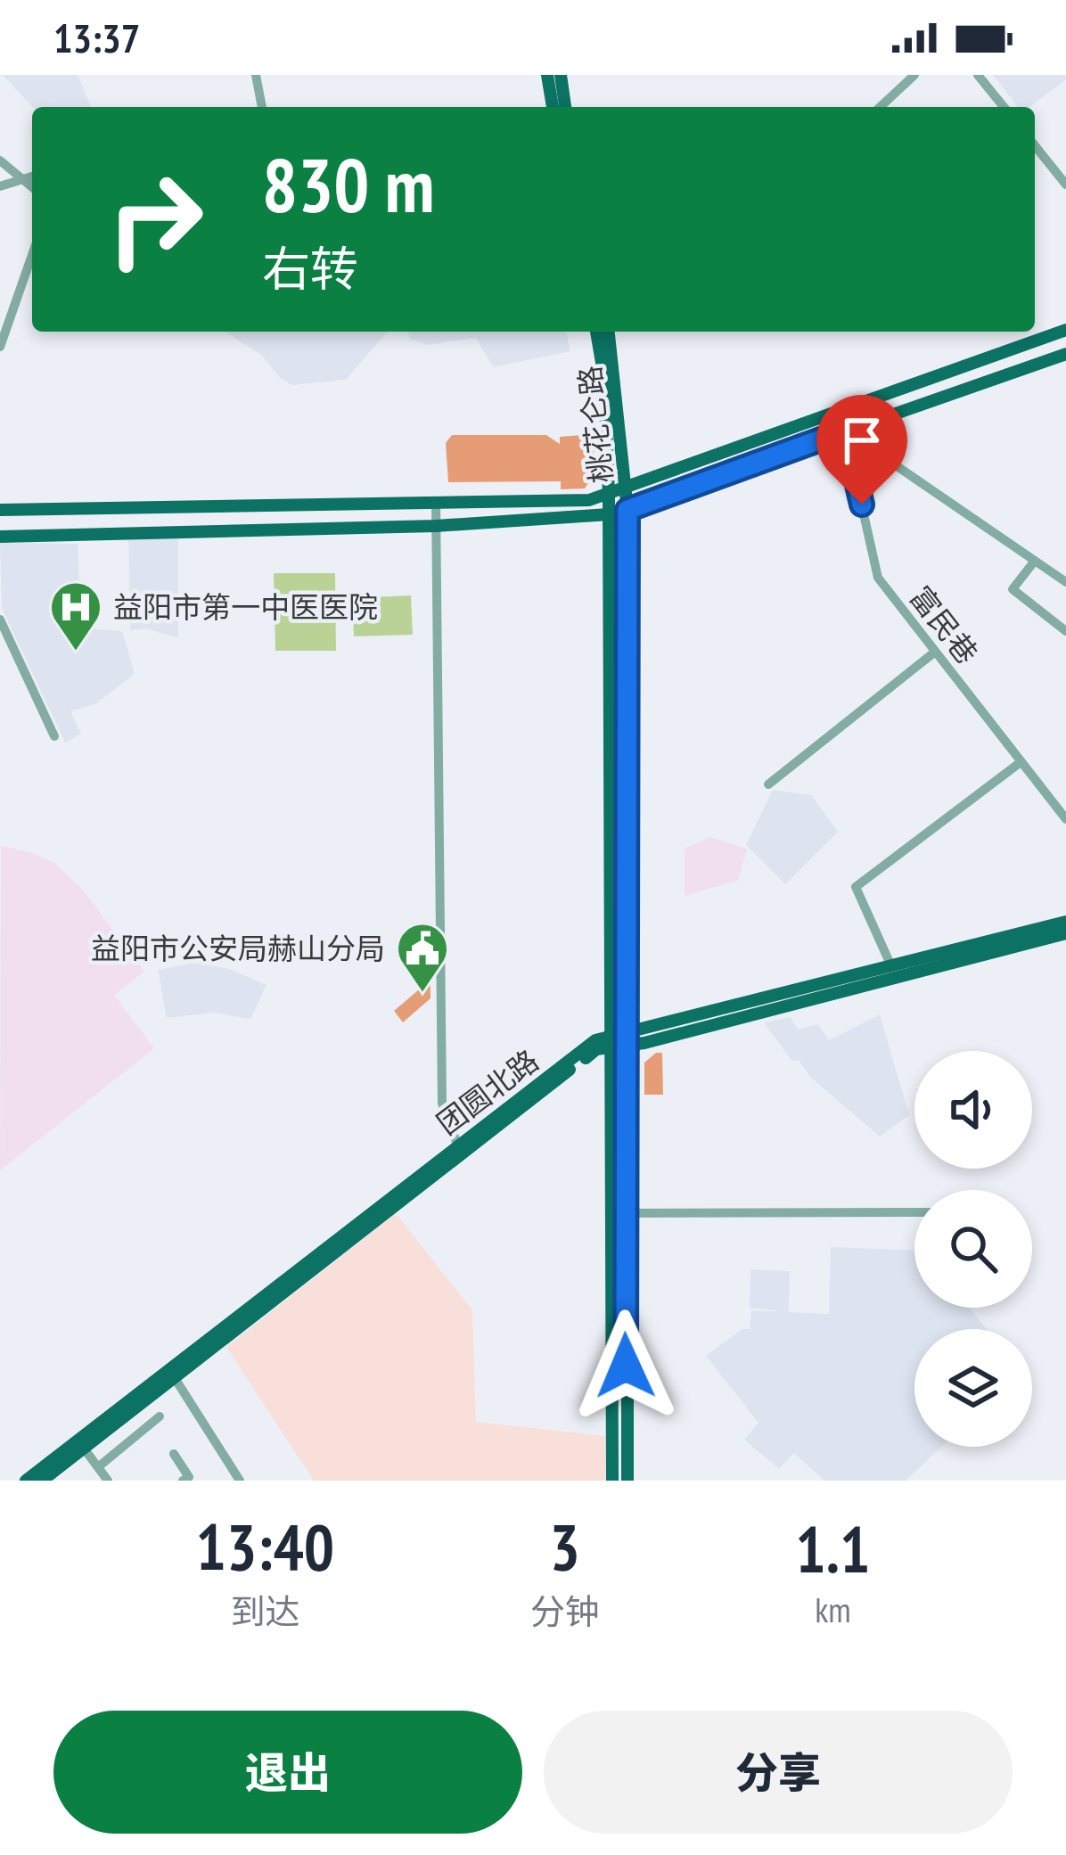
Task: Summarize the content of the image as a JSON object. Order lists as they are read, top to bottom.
{
  "streets": {
    "main road": ["桃花仑路", "团圆北路"],
    "street": ["富民巷"]
  },
  "crossings": [
    ["桃花仑路", "团圆北路"]
  ],
  "places": {
    "hospital": ["益阳市第一中医医院"],
    "public building": ["益阳市公安局赫山分局"]
  },
  "page": {
    "status": "13:37",
    "turn": ["830 m", "右转"],
    "eta": [
      "13:40",
      "到达",
      "3",
      "分钟",
      "1.1",
      "km"
    ],
    "buttons": ["退出", "分享"]
  }
}
